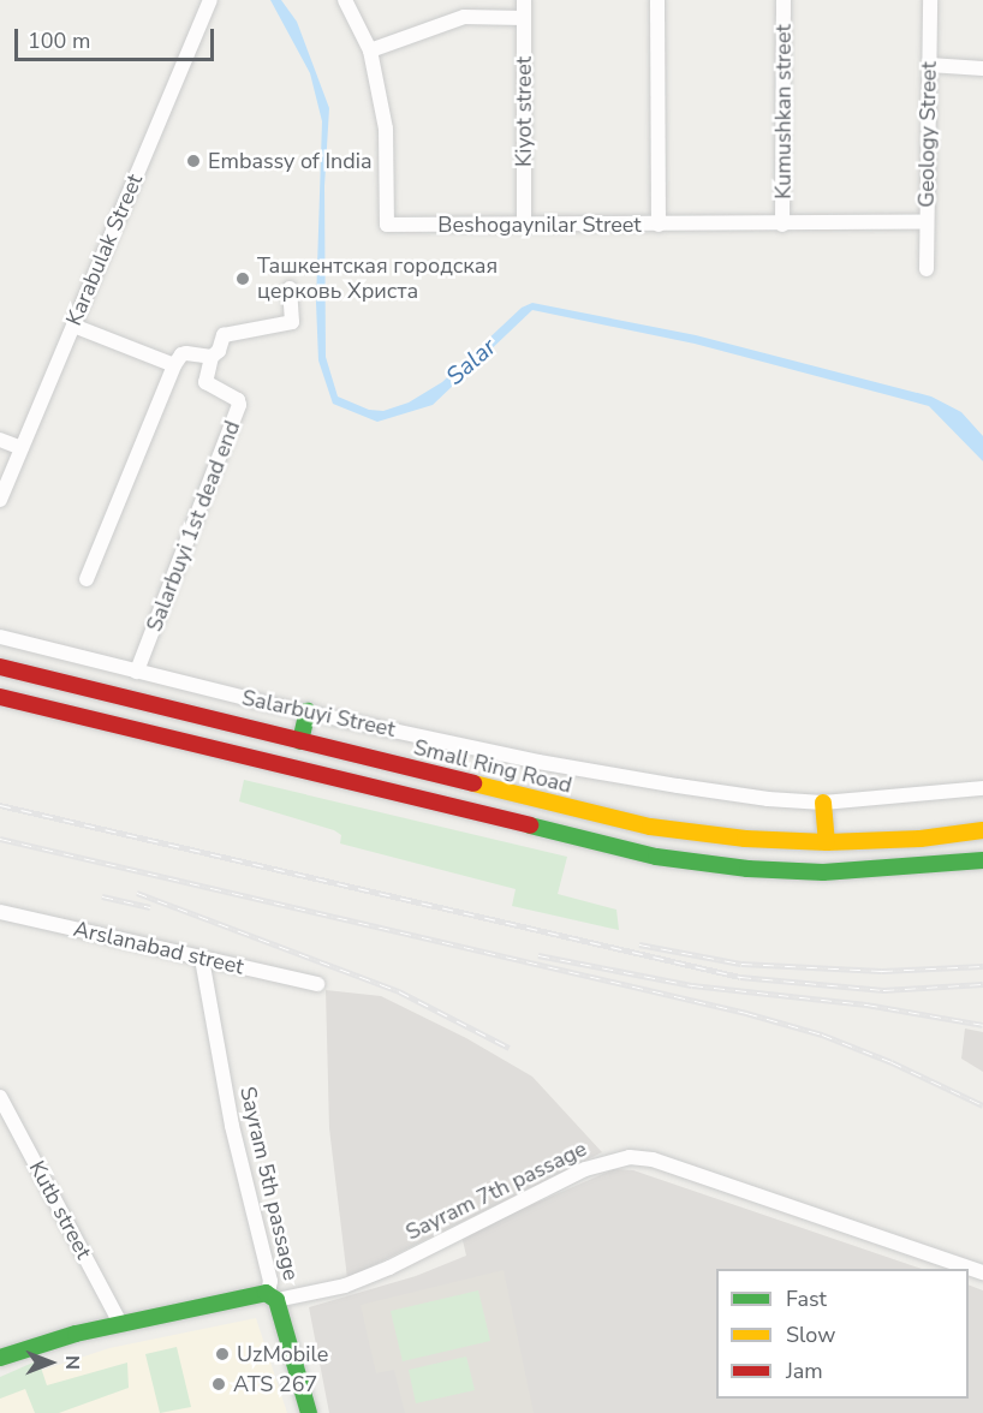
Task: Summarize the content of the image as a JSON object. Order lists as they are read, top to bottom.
{
  "streets": {
    "main road": ["Small Ring Road", "Sayram 5th passage", "Sayram 7th passage"],
    "street": [
      "Kiyot street",
      "Kumushkan street",
      "Geology Street",
      "Beshogaynilar Street",
      "Karabulak Street",
      "Salarbuyi 1st dead end",
      "Salarbuyi Street",
      "Arslanabad street",
      "Kutb street"
    ]
  },
  "crossings": [
    ["Kiyot street", "Beshogaynilar Street"],
    ["Kumushkan street", "Beshogaynilar Street"],
    ["Geology Street", "Beshogaynilar Street"],
    ["Salarbuyi 1st dead end", "Salarbuyi Street"],
    ["Arslanabad street", "Sayram 5th passage"],
    ["Sayram 5th passage", "Sayram 7th passage"],
    ["Sayram 7th passage", "Kutb street"]
  ],
  "water": ["Salar"],
  "places": [
    "Embassy of India",
    "Ташкентская городская церковь Христа",
    "UzMobile",
    "ATS 267"
  ],
  "legend": ["Fast", "Slow", "Jam"],
  "scale_bar": "100 m",
  "north": "right"
}
